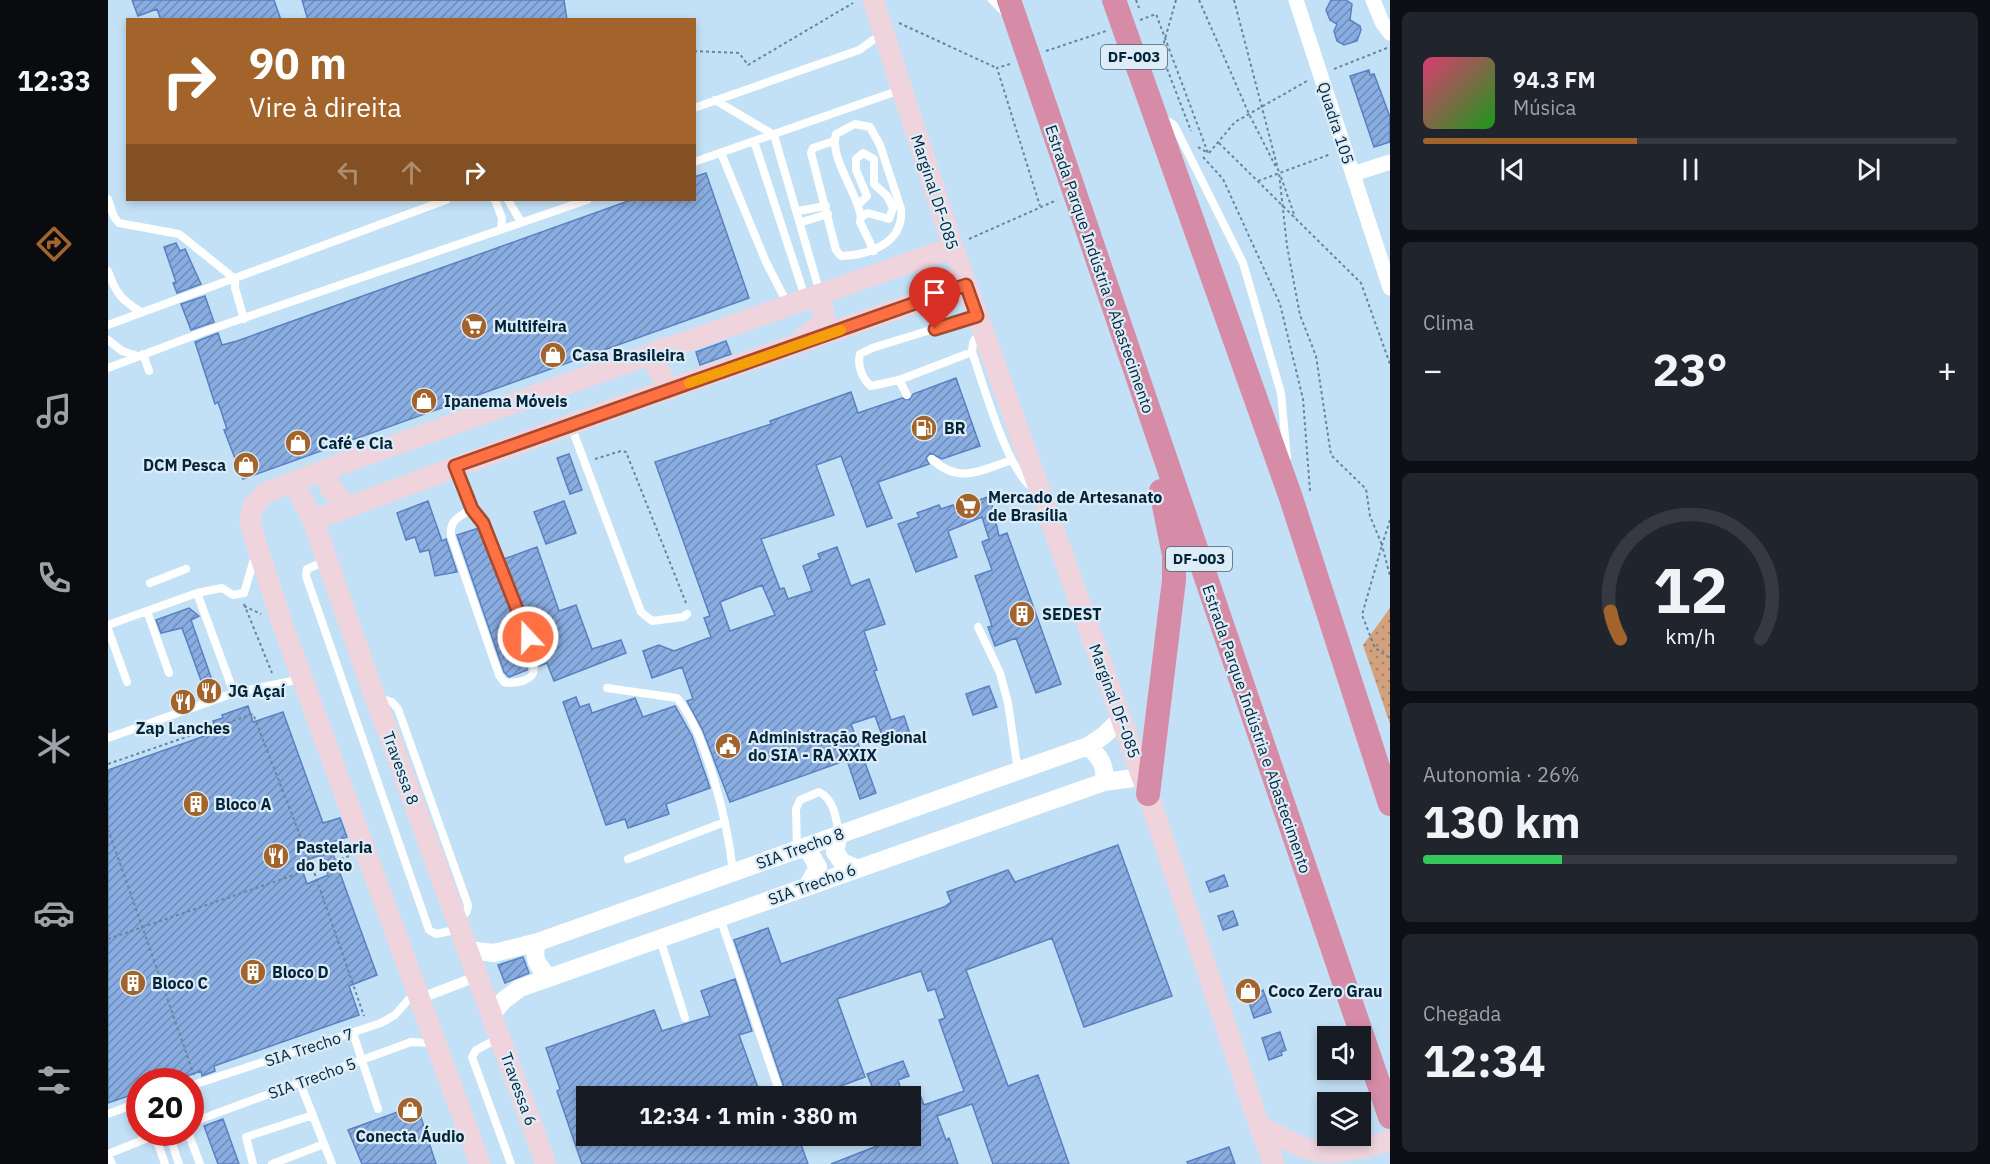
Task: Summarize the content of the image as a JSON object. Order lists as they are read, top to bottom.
{
  "streets": {
    "highway": ["DF-003", "Estrada Parque Indústria e Abastecimento"],
    "main road": ["Marginal DF-085", "Travessa 8", "Travessa 6"],
    "street": ["Quadra 105", "SIA Trecho 8", "SIA Trecho 6"],
    "lane": ["SIA Trecho 7", "SIA Trecho 5"]
  },
  "crossings": [
    ["Marginal DF-085", "SIA Trecho 8"],
    ["Marginal DF-085", "SIA Trecho 6"],
    ["Travessa 8", "SIA Trecho 8"],
    ["Travessa 8", "SIA Trecho 6"],
    ["Travessa 8", "Travessa 6"],
    ["SIA Trecho 6", "Travessa 6"]
  ],
  "places": {
    "supermarket": ["Multifeira", "Mercado de Artesanato de Brasília"],
    "shop": [
      "Casa Brasileira",
      "Ipanema Móveis",
      "Café e Cia",
      "DCM Pesca",
      "Coco Zero Grau",
      "Conecta Áudio"
    ],
    "fuel station": ["BR"],
    "building": [
      "SEDEST",
      "Bloco A",
      "Bloco D",
      "Bloco C"
    ],
    "restaurant": ["JG Açaí", "Zap Lanches", "Pastelaria do beto"],
    "public building": ["Administração Regional do SIA - RA XXIX"]
  },
  "page": {
    "tabs": "12:33",
    "turn": ["90 m", "Vire à direita"],
    "song": ["94.3 FM", "Música"],
    "tile": [
      "Clima",
      ["Autonomia · 26%", "130 km"],
      ["Chegada", "12:34"]
    ],
    "heat": ["−", "23°", "+"],
    "limit": "20",
    "trip": "12:34 · 1 min · 380 m",
    "gauge": ["12", "km/h"]
  }
}
